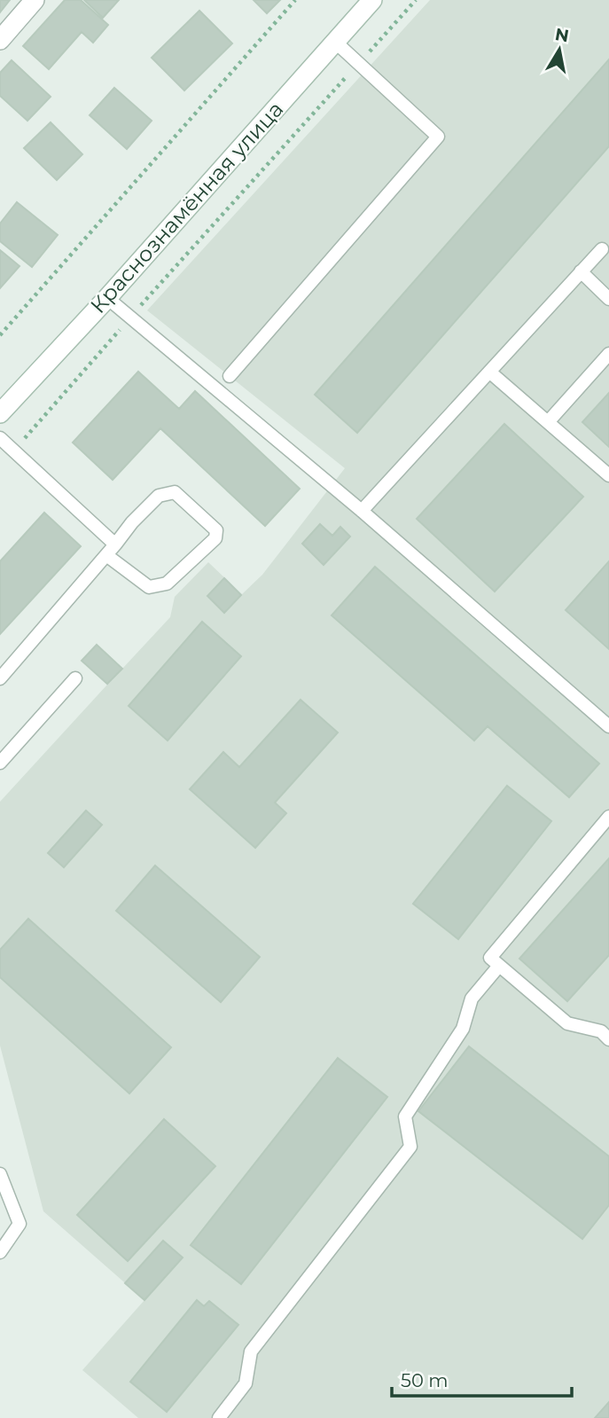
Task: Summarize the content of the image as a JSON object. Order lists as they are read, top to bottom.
{
  "streets": {
    "street": ["Краснознамённая улица"]
  },
  "scale_bar": "50 m",
  "north": "top"
}
